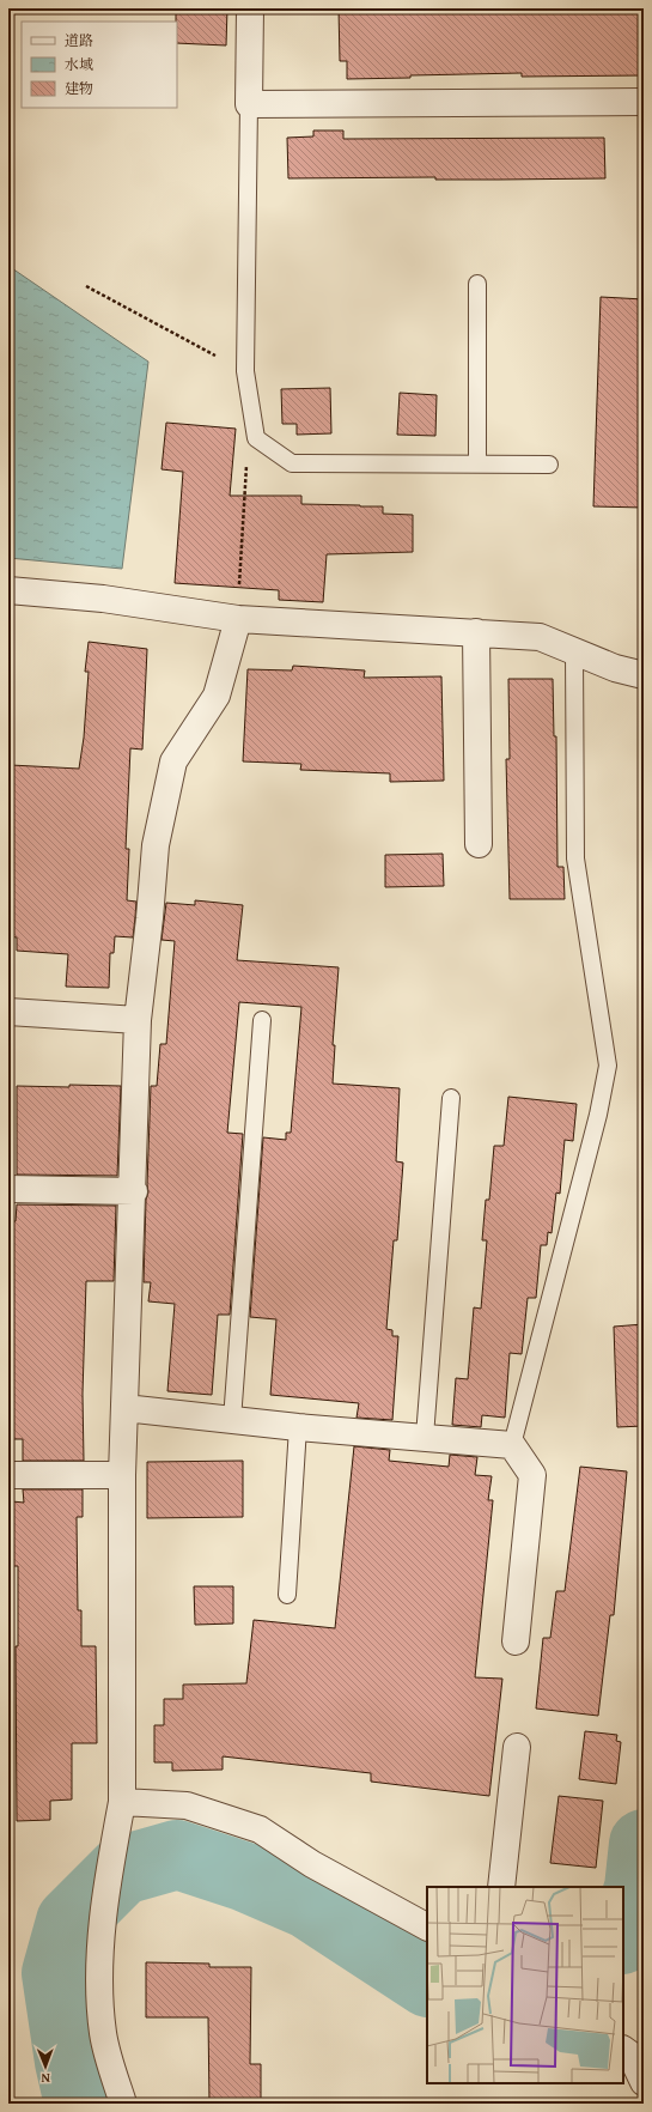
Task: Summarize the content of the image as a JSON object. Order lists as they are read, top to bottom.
{
  "legend": ["道路", "水域", "建物"],
  "north": "bottom"
}
